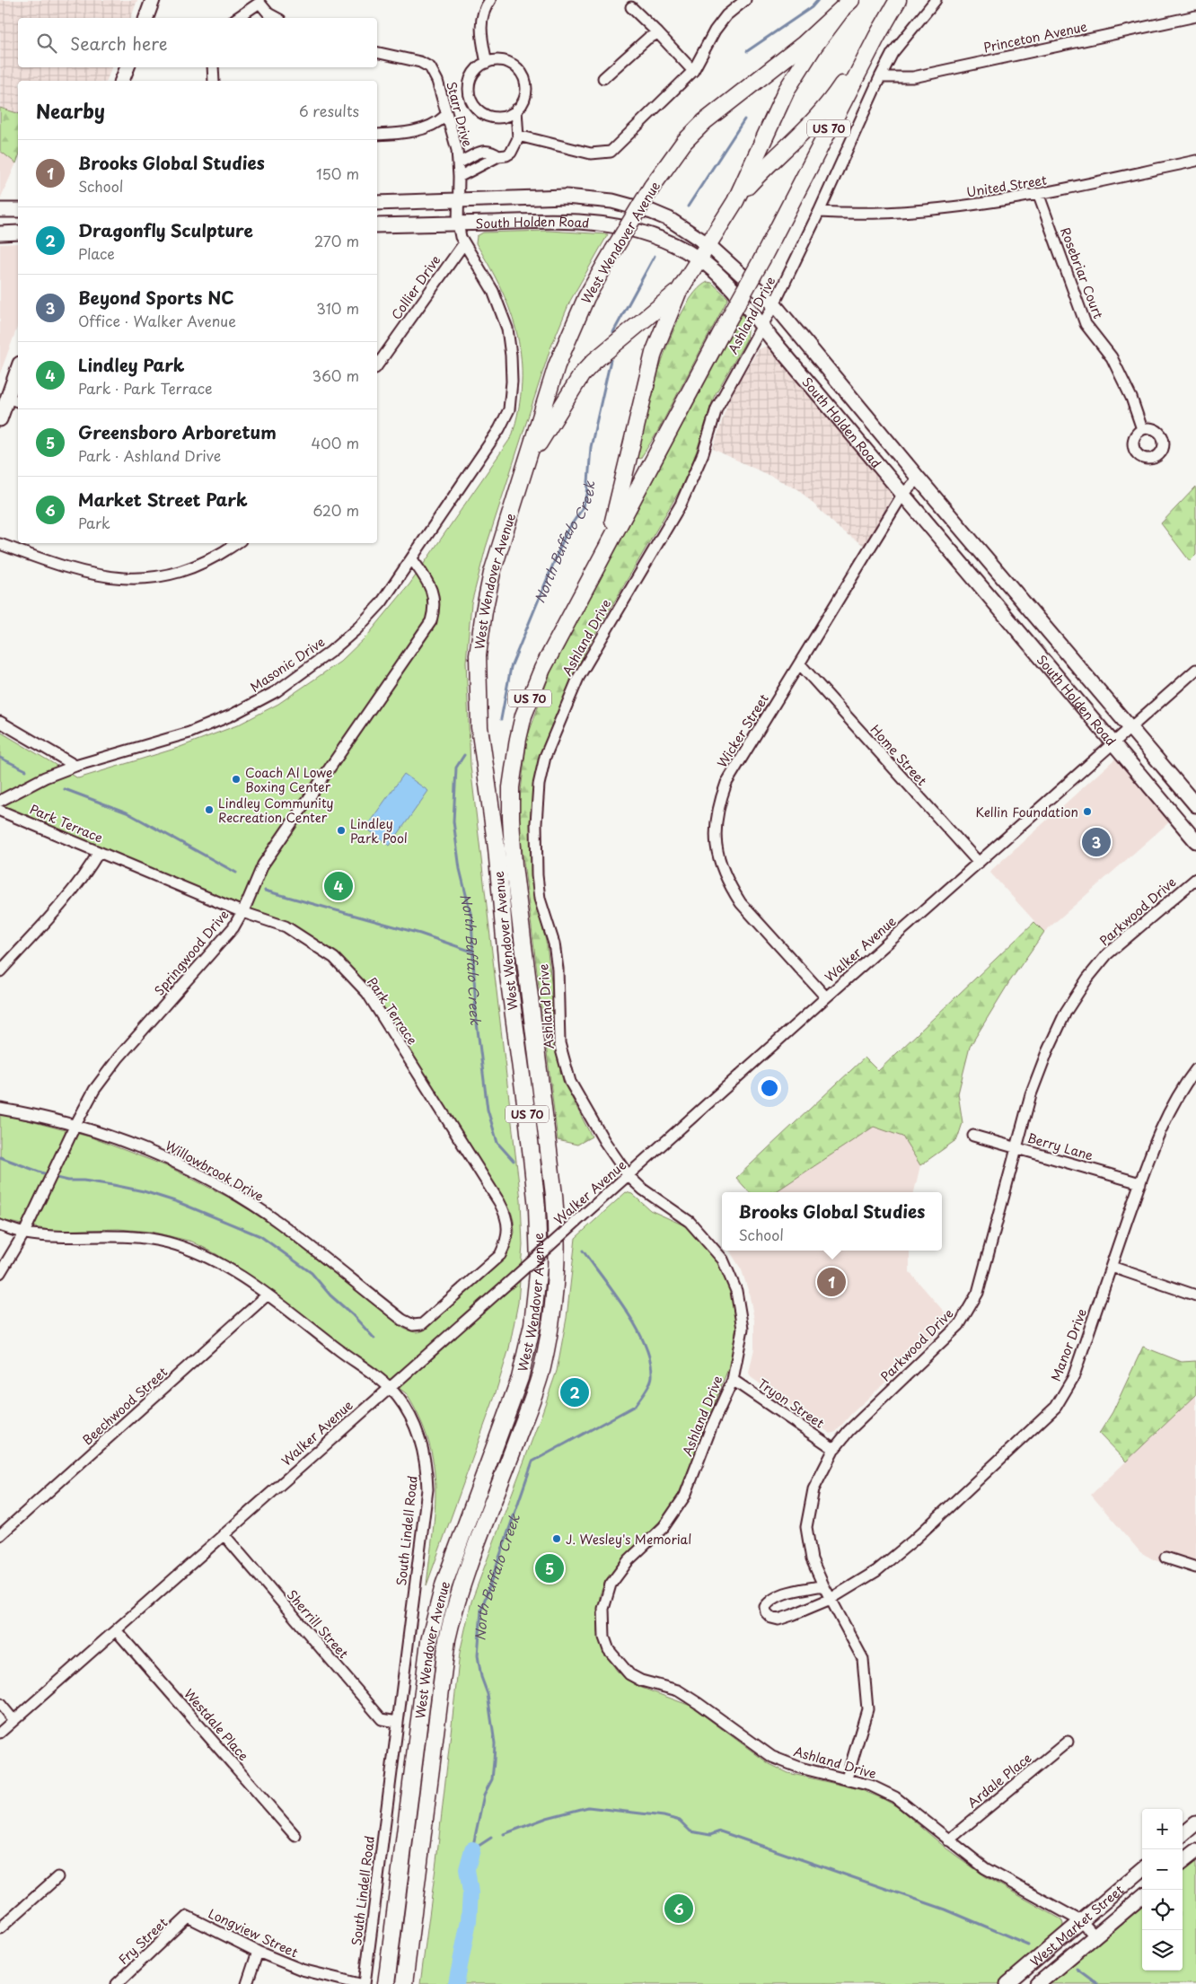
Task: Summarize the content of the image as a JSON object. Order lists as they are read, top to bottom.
{
  "streets": {
    "highway": ["US 70", "West Wendover Avenue"],
    "main road": ["South Holden Road", "West Market Street"],
    "street": [
      "Princeton Avenue",
      "Starr Drive",
      "United Street",
      "Rosebriar Court",
      "Collier Drive",
      "Ashland Drive",
      "Masonic Drive",
      "Wicker Street",
      "Home Street",
      "Park Terrace",
      "Parkwood Drive",
      "Walker Avenue",
      "Springwood Drive",
      "Berry Lane",
      "Willowbrook Drive",
      "Manor Drive",
      "Tryon Street",
      "Beechwood Street",
      "South Lindell Road",
      "Sherrill Street",
      "Westdale Place",
      "Ardale Place",
      "Longview Street",
      "Fry Street"
    ]
  },
  "crossings": [
    ["Princeton Avenue", "Ashland Drive"],
    ["Starr Drive", "South Holden Road"],
    ["Starr Drive", "Collier Drive"],
    ["Starr Drive", "Masonic Drive"],
    ["United Street", "Rosebriar Court"],
    ["United Street", "Ashland Drive"],
    ["South Holden Road", "Ashland Drive"],
    ["South Holden Road", "Wicker Street"],
    ["South Holden Road", "Walker Avenue"],
    ["Collier Drive", "Masonic Drive"],
    ["Ashland Drive", "Parkwood Drive"],
    ["Ashland Drive", "Walker Avenue"],
    ["Ashland Drive", "Tryon Street"],
    ["Ashland Drive", "Ardale Place"],
    ["Ashland Drive", "West Market Street"],
    ["Masonic Drive", "Springwood Drive"],
    ["Wicker Street", "Home Street"],
    ["Wicker Street", "Walker Avenue"],
    ["Home Street", "Walker Avenue"],
    ["Park Terrace", "Springwood Drive"],
    ["Park Terrace", "Willowbrook Drive"],
    ["Parkwood Drive", "Berry Lane"],
    ["Parkwood Drive", "Manor Drive"],
    ["Parkwood Drive", "Tryon Street"],
    ["Walker Avenue", "South Lindell Road"],
    ["Walker Avenue", "Sherrill Street"],
    ["Walker Avenue", "Westdale Place"],
    ["Springwood Drive", "Willowbrook Drive"],
    ["Springwood Drive", "South Lindell Road"],
    ["Berry Lane", "Manor Drive"],
    ["Beechwood Street", "South Lindell Road"],
    ["South Lindell Road", "Sherrill Street"],
    ["Longview Street", "Fry Street"]
  ],
  "water": ["North Buffalo Creek"],
  "places": [
    "Coach Al Lowe Boxing Center",
    "Lindley Community Recreation Center",
    "Kellin Foundation",
    "Lindley Park Pool",
    "J. Wesley's Memorial"
  ],
  "page": {
    "search": "Search here",
    "heading": ["Nearby", "6 results"],
    "list": [
      {
        "mark": "1",
        "name": "Brooks Global Studies",
        "note": "School",
        "value": "150 m"
      },
      {
        "mark": "2",
        "name": "Dragonfly Sculpture",
        "note": "Place",
        "value": "270 m"
      },
      {
        "mark": "3",
        "name": "Beyond Sports NC",
        "note": "Office · Walker Avenue",
        "value": "310 m"
      },
      {
        "mark": "4",
        "name": "Lindley Park",
        "note": "Park · Park Terrace",
        "value": "360 m"
      },
      {
        "mark": "5",
        "name": "Greensboro Arboretum",
        "note": "Park · Ashland Drive",
        "value": "400 m"
      },
      {
        "mark": "6",
        "name": "Market Street Park",
        "note": "Park",
        "value": "620 m"
      }
    ],
    "pins": [
      "3",
      "4",
      "1",
      "2",
      "5",
      "6"
    ],
    "popup": ["Brooks Global Studies", "School"],
    "map_buttons": ["+", "−"]
  }
}
